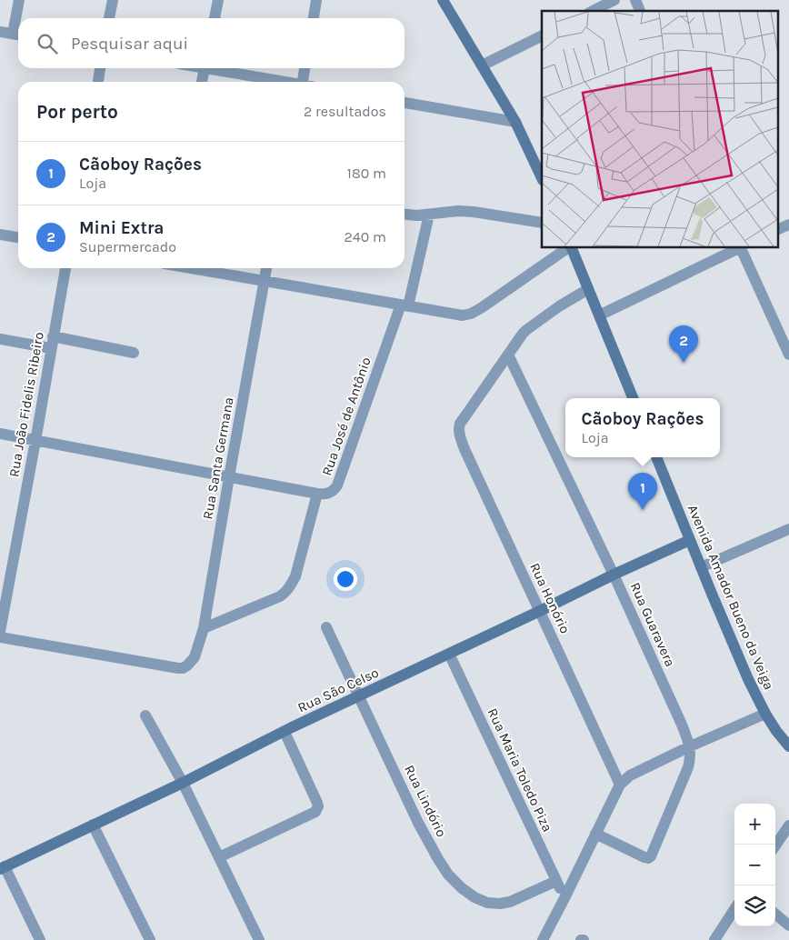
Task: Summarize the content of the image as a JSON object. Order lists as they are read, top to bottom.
{
  "streets": {
    "street": [
      "Rua João Fidelis Ribeiro",
      "Rua José de Antônio",
      "Rua Santa Germana",
      "Avenida Amador Bueno da Veiga",
      "Rua Honório",
      "Rua Guaravera",
      "Rua São Celso",
      "Rua Maria Toledo Piza",
      "Rua Lindório"
    ]
  },
  "crossings": [
    ["Rua José de Antônio", "Rua Santa Germana"],
    ["Avenida Amador Bueno da Veiga", "Rua São Celso"],
    ["Rua Honório", "Rua Guaravera"],
    ["Rua Honório", "Rua São Celso"],
    ["Rua Guaravera", "Rua São Celso"],
    ["Rua São Celso", "Rua Maria Toledo Piza"],
    ["Rua São Celso", "Rua Lindório"],
    ["Rua Maria Toledo Piza", "Rua Lindório"]
  ],
  "page": {
    "search": "Pesquisar aqui",
    "heading": ["Por perto", "2 resultados"],
    "list": [
      {
        "mark": "1",
        "name": "Cãoboy Rações",
        "note": "Loja",
        "value": "180 m"
      },
      {
        "mark": "2",
        "name": "Mini Extra",
        "note": "Supermercado",
        "value": "240 m"
      }
    ],
    "pins": ["2", "1"],
    "popup": ["Cãoboy Rações", "Loja"],
    "map_buttons": ["+", "−"]
  }
}
